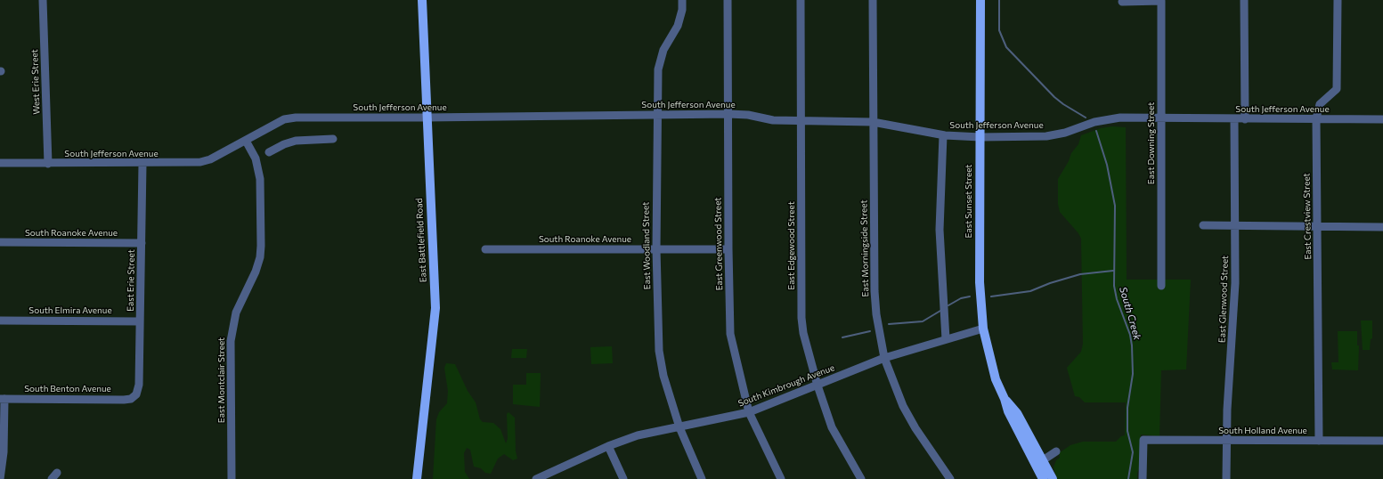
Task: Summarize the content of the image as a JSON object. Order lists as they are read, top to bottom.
{
  "streets": {
    "main road": ["East Sunset Street", "East Battlefield Road"],
    "street": [
      "West Erie Street",
      "South Jefferson Avenue",
      "East Downing Street",
      "East Crestview Street",
      "South Roanoke Avenue",
      "East Greenwood Street",
      "East Woodland Street",
      "East Edgewood Street",
      "East Morningside Street",
      "East Erie Street",
      "East Glenwood Street",
      "South Elmira Avenue",
      "East Montclair Street",
      "South Kimbrough Avenue",
      "South Benton Avenue",
      "South Holland Avenue"
    ]
  },
  "crossings": [
    ["West Erie Street", "South Jefferson Avenue"],
    ["South Jefferson Avenue", "East Downing Street"],
    ["South Jefferson Avenue", "East Sunset Street"],
    ["South Jefferson Avenue", "East Crestview Street"],
    ["South Jefferson Avenue", "East Battlefield Road"],
    ["South Jefferson Avenue", "East Greenwood Street"],
    ["South Jefferson Avenue", "East Woodland Street"],
    ["South Jefferson Avenue", "East Edgewood Street"],
    ["South Jefferson Avenue", "East Morningside Street"],
    ["South Jefferson Avenue", "East Erie Street"],
    ["South Jefferson Avenue", "East Glenwood Street"],
    ["South Jefferson Avenue", "East Montclair Street"],
    ["East Sunset Street", "South Kimbrough Avenue"],
    ["East Crestview Street", "South Holland Avenue"],
    ["South Roanoke Avenue", "East Greenwood Street"],
    ["South Roanoke Avenue", "East Woodland Street"],
    ["South Roanoke Avenue", "East Erie Street"],
    ["East Greenwood Street", "South Kimbrough Avenue"],
    ["East Woodland Street", "South Kimbrough Avenue"],
    ["East Edgewood Street", "South Kimbrough Avenue"],
    ["East Morningside Street", "South Kimbrough Avenue"],
    ["East Erie Street", "South Elmira Avenue"],
    ["East Erie Street", "South Benton Avenue"],
    ["East Glenwood Street", "South Holland Avenue"]
  ],
  "water": ["South Creek"]
}
